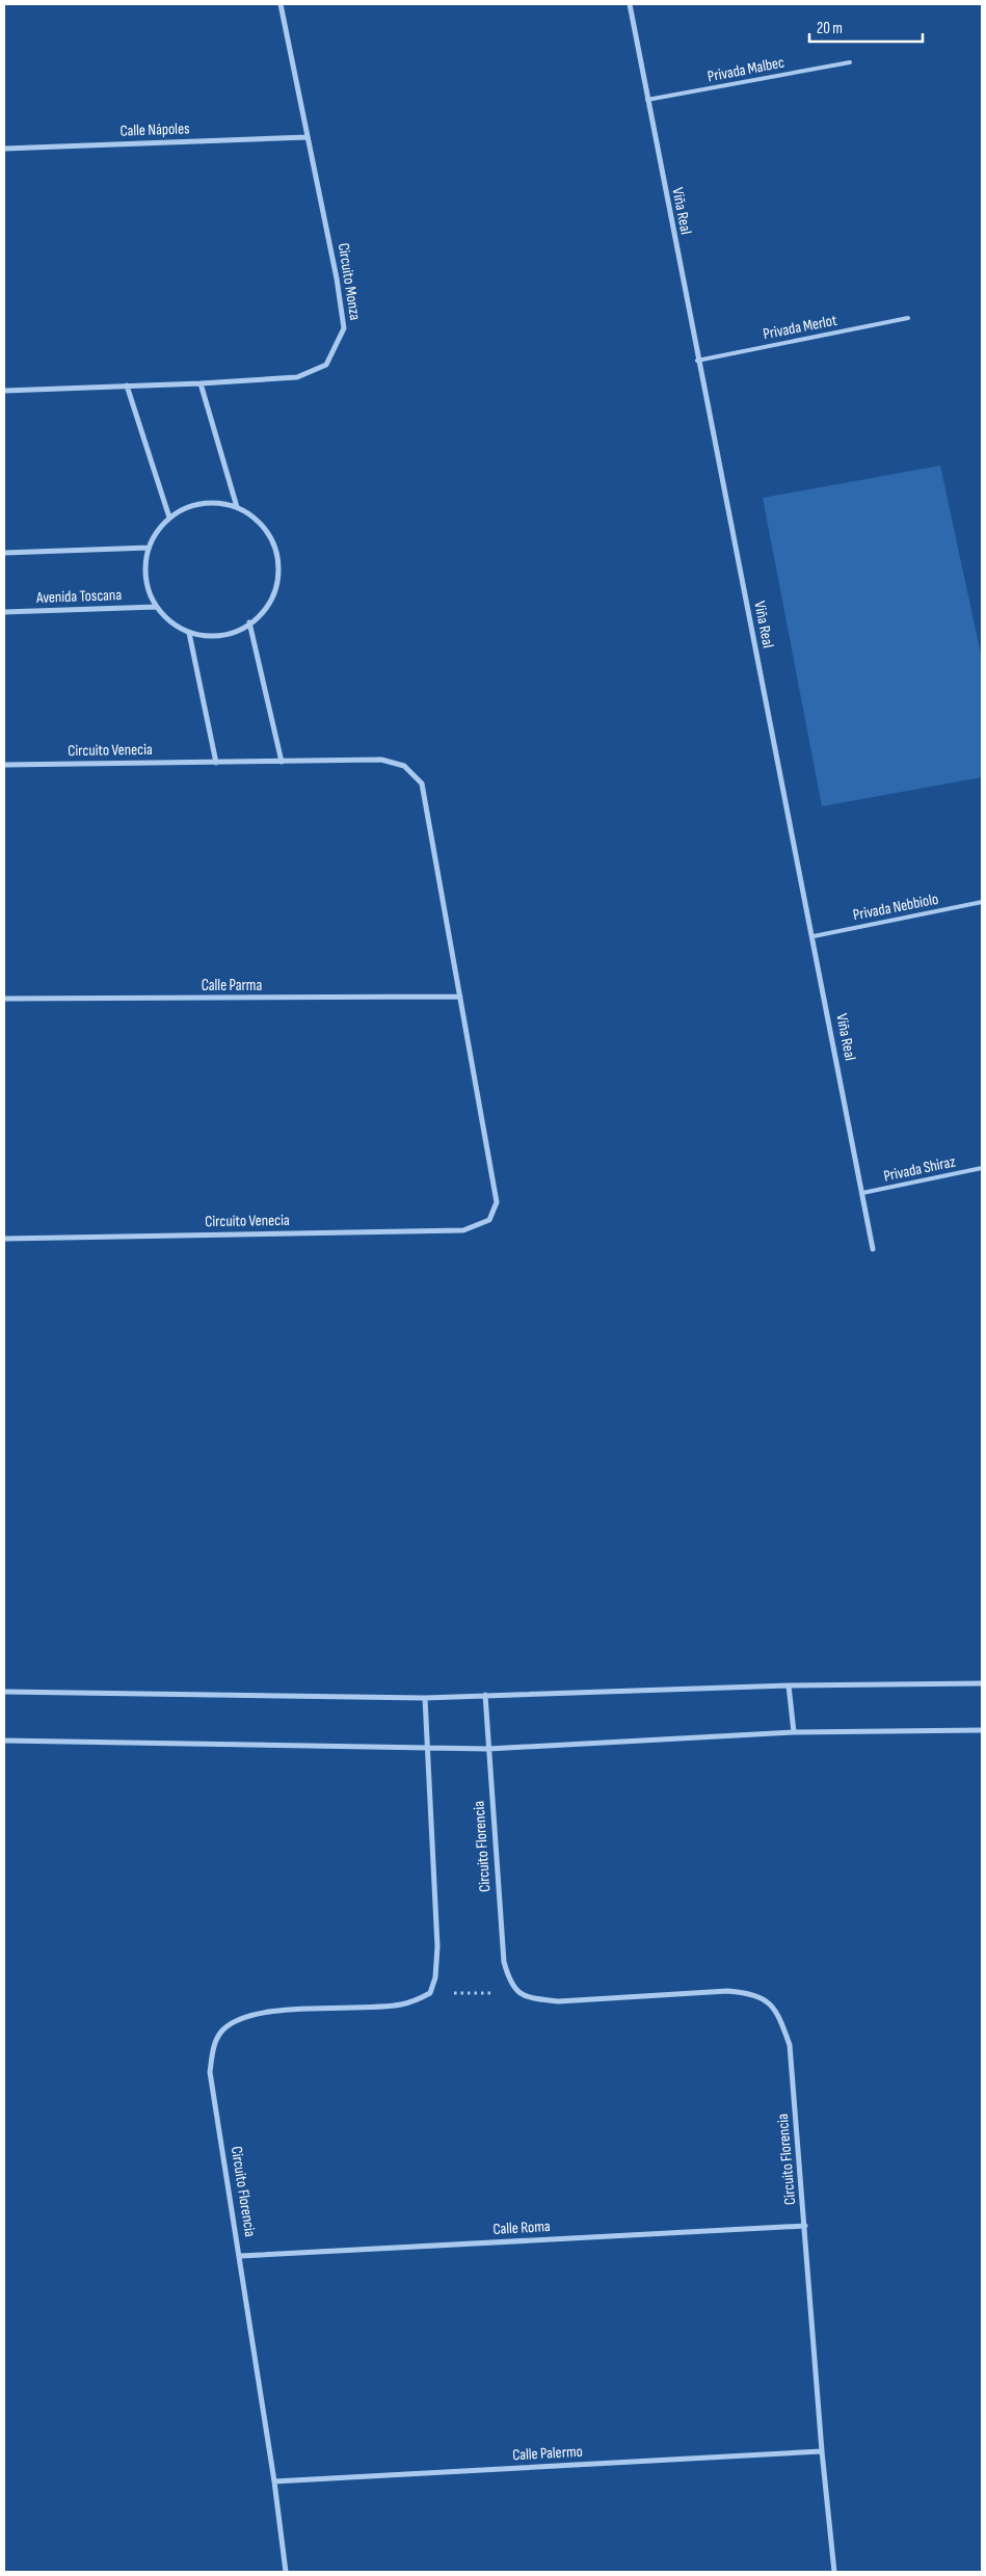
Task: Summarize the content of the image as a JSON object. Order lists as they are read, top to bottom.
{
  "streets": {
    "street": [
      "Calle Nápoles",
      "Viña Real",
      "Circuito Monza",
      "Avenida Toscana",
      "Circuito Venecia",
      "Calle Parma",
      "Circuito Florencia",
      "Calle Roma",
      "Calle Palermo"
    ],
    "lane": [
      "Privada Malbec",
      "Privada Merlot",
      "Privada Nebbiolo",
      "Privada Shiraz"
    ]
  },
  "crossings": [
    ["Privada Malbec", "Viña Real"],
    ["Calle Nápoles", "Circuito Monza"],
    ["Viña Real", "Privada Merlot"],
    ["Viña Real", "Privada Nebbiolo"],
    ["Viña Real", "Privada Shiraz"],
    ["Circuito Venecia", "Calle Parma"],
    ["Circuito Florencia", "Calle Roma"],
    ["Circuito Florencia", "Calle Palermo"]
  ],
  "scale_bar": "20 m"
}
